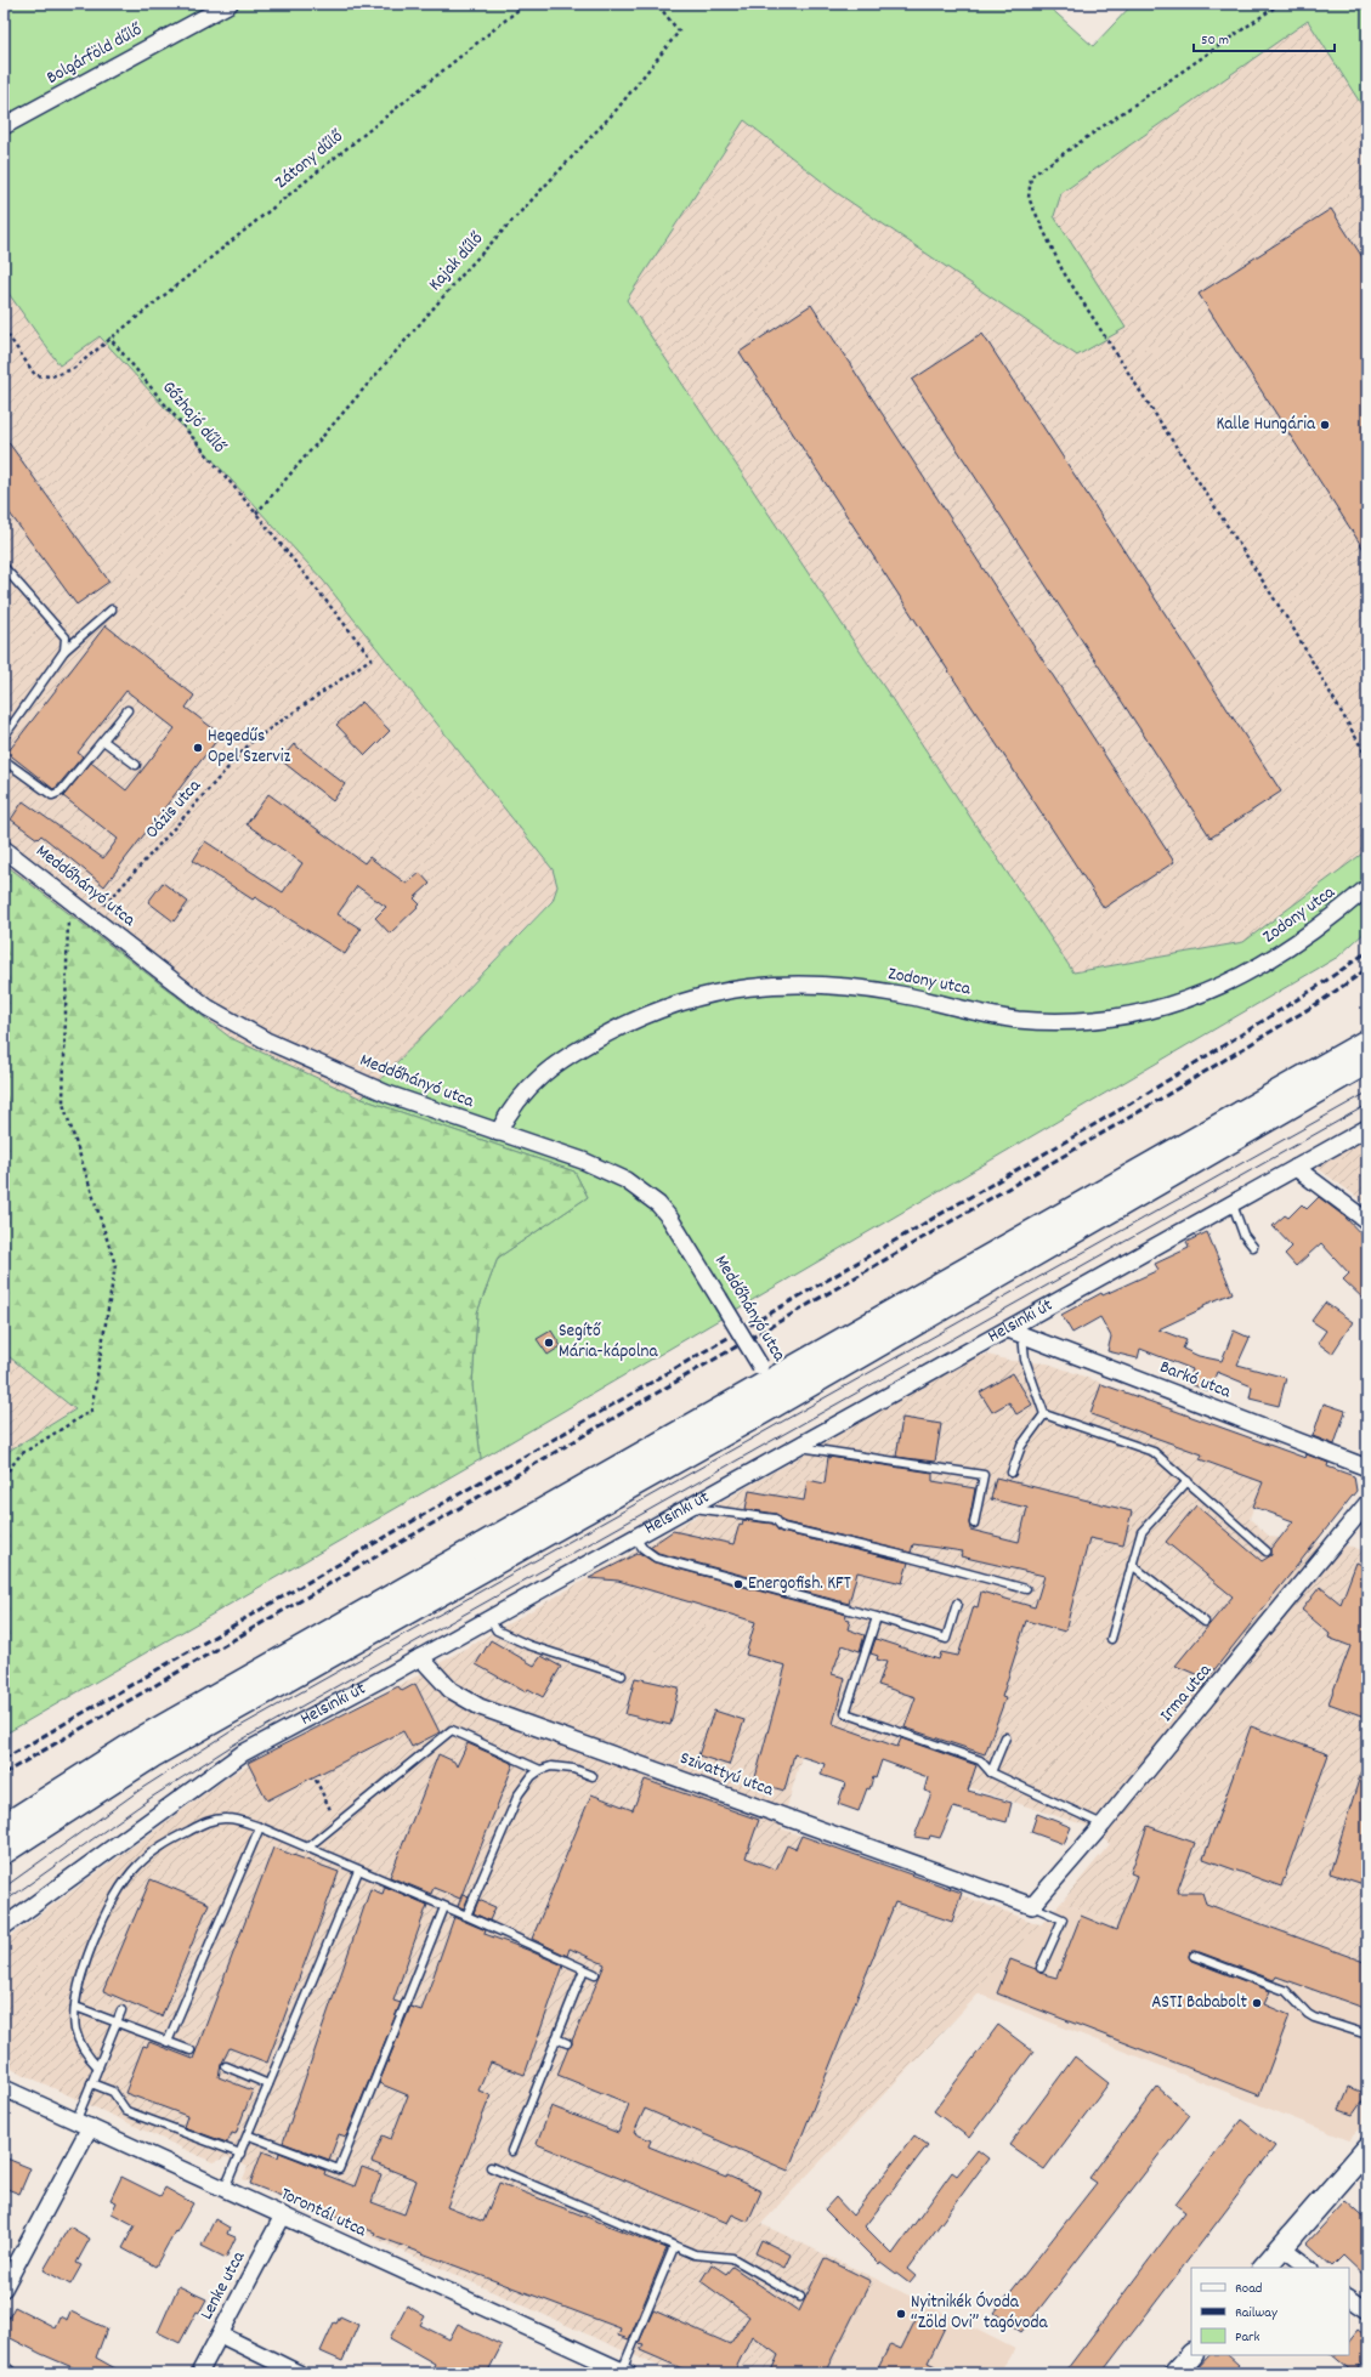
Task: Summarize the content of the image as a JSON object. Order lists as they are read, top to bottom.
{
  "streets": {
    "street": [
      "Bolgárföld dűlő",
      "Meddőhányó utca",
      "Zodony utca",
      "Helsinki út",
      "Barkó utca",
      "Irma utca",
      "Szivattyú utca",
      "Torontál utca",
      "Lenke utca"
    ],
    "path": [
      "Zátony dűlő",
      "Kajak dűlő",
      "Gőzhajó dűlő",
      "Oázis utca"
    ]
  },
  "crossings": [
    ["Zátony dűlő", "Gőzhajó dűlő"],
    ["Kajak dűlő", "Gőzhajó dűlő"],
    ["Gőzhajó dűlő", "Oázis utca"],
    ["Oázis utca", "Meddőhányó utca"],
    ["Meddőhányó utca", "Zodony utca"],
    ["Helsinki út", "Barkó utca"],
    ["Helsinki út", "Szivattyú utca"],
    ["Irma utca", "Szivattyú utca"],
    ["Torontál utca", "Lenke utca"]
  ],
  "places": [
    "Kalle Hungária",
    "Hegedűs Opel Szerviz",
    "Segítő Mária-kápolna",
    "Energofish. KFT",
    "ASTI Bababolt",
    "Nyitnikék Óvoda “Zöld Ovi” tagóvoda"
  ],
  "legend": ["Road", "Railway", "Park"],
  "scale_bar": "50 m"
}
